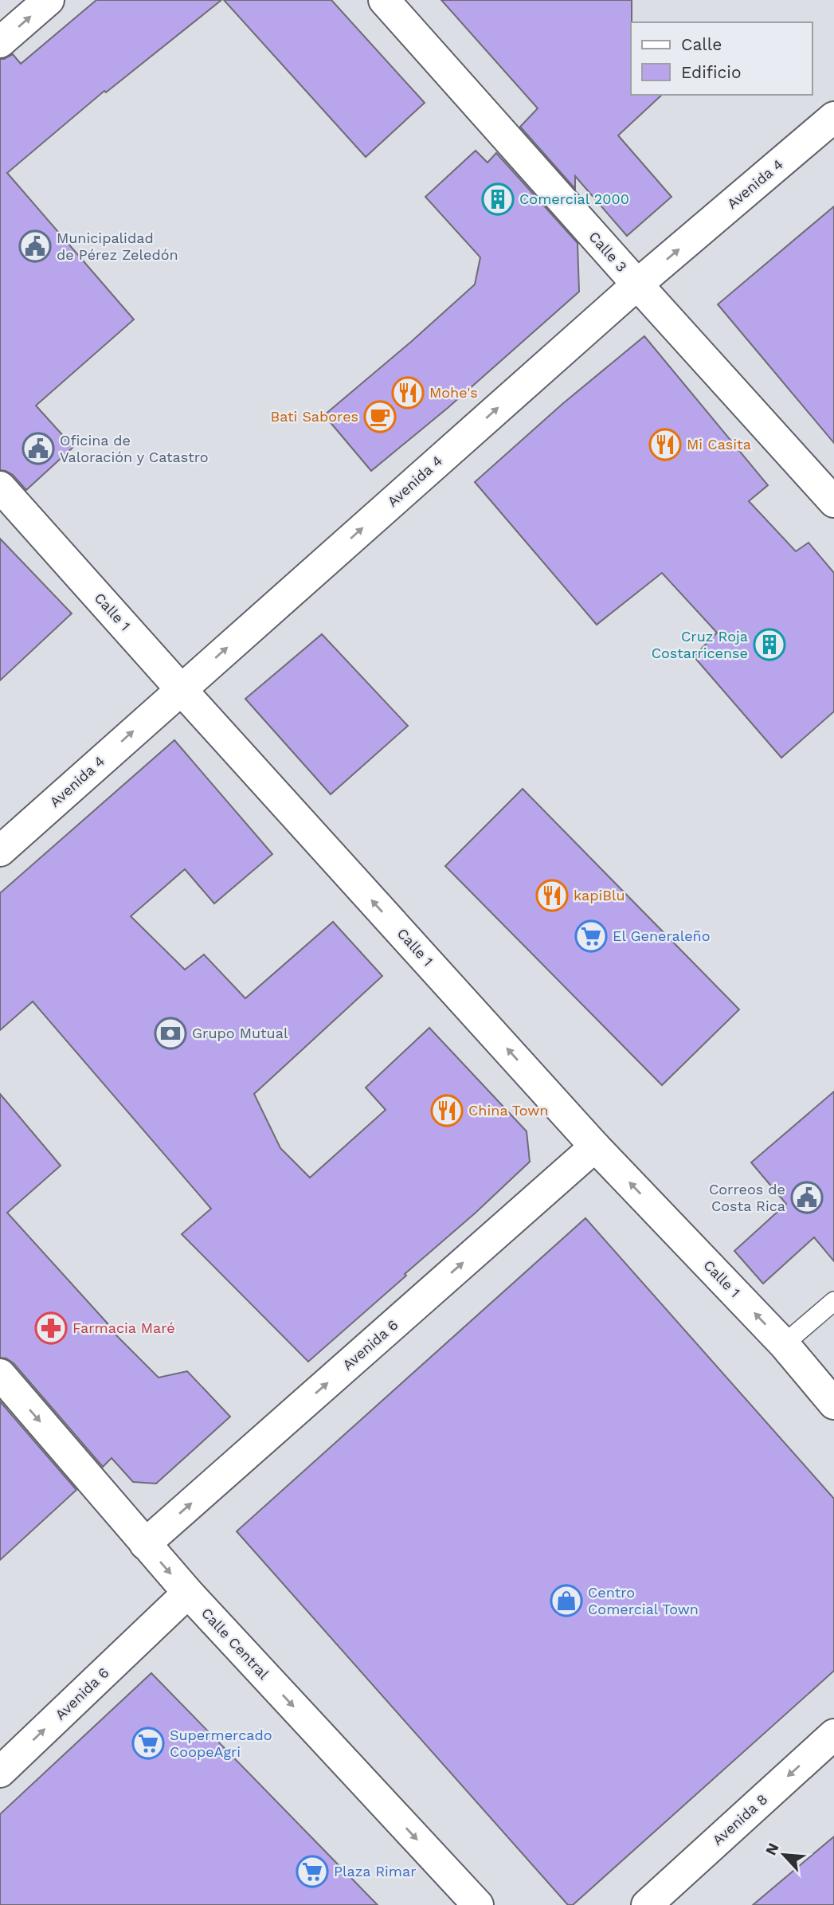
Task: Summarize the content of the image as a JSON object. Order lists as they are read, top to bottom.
{
  "streets": {
    "street": [
      "Avenida 4",
      "Calle 3",
      "Calle 1",
      "Avenida 6",
      "Calle Central",
      "Avenida 8"
    ]
  },
  "crossings": [
    ["Avenida 4", "Calle 3"],
    ["Avenida 4", "Calle 1"],
    ["Calle 1", "Avenida 6"],
    ["Avenida 6", "Calle Central"]
  ],
  "one_way": [
    "Avenida 4",
    "Calle 1",
    "Avenida 6",
    "Calle Central",
    "Avenida 8"
  ],
  "places": {
    "building": ["Comercial 2000", "Cruz Roja Costarricense"],
    "public building": ["Municipalidad de Pérez Zeledón", "Oficina de Valoración y Catastro", "Correos de Costa Rica"],
    "restaurant": [
      "Mohe's",
      "Mi Casita",
      "kapiBlu",
      "China Town"
    ],
    "cafe": ["Bati Sabores"],
    "supermarket": ["El Generaleño", "Supermercado CoopeAgri", "Plaza Rimar"],
    "bank": ["Grupo Mutual"],
    "pharmacy": ["Farmacia Maré"],
    "shop": ["Centro Comercial Town"]
  },
  "legend": ["Calle", "Edificio"],
  "north": "top left"
}
